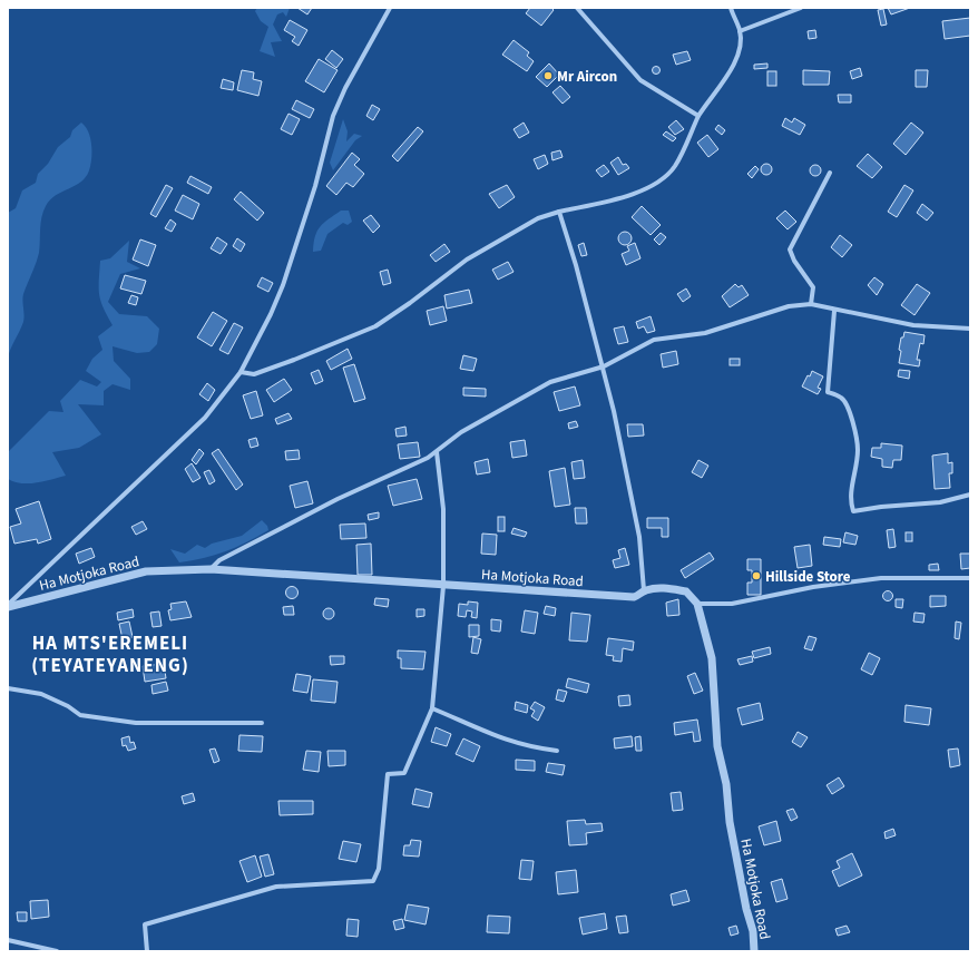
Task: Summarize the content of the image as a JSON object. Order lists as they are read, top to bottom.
{
  "streets": {
    "street": ["Ha Motjoka Road"]
  },
  "districts": ["HA MTS'EREMELI (TEYATEYANENG)"],
  "places": ["Mr Aircon", "Hillside Store"]
}
